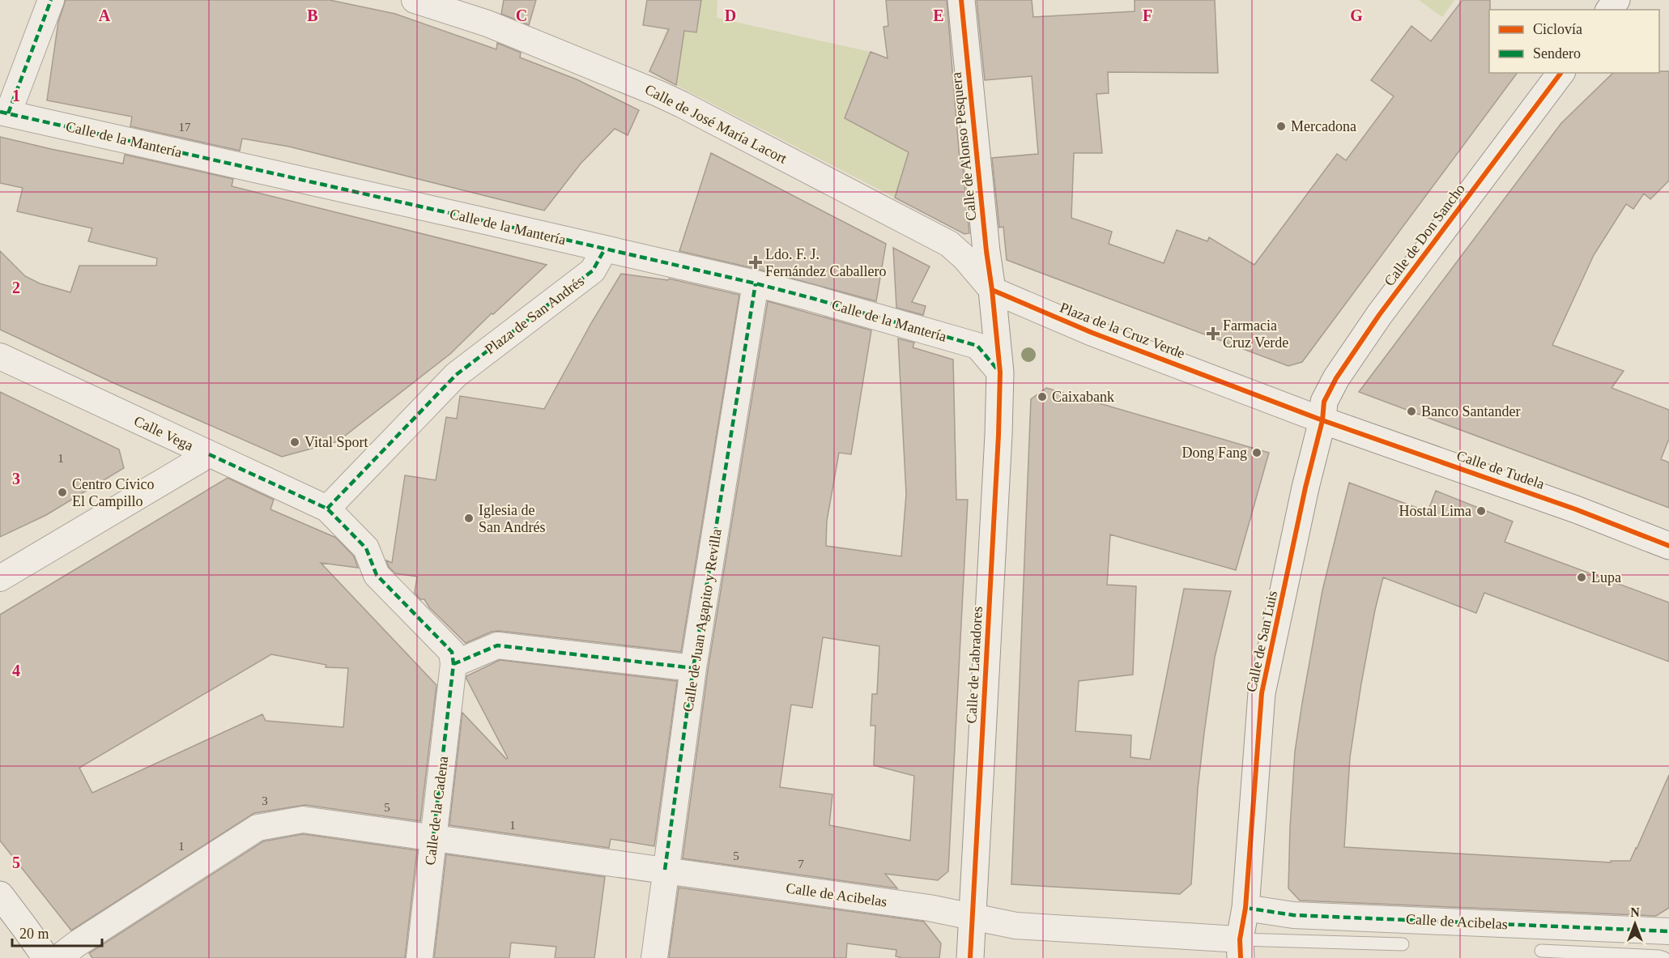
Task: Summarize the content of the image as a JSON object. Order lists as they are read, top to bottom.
{
  "streets": {
    "street": [
      "Calle de José María Lacort",
      "Calle de la Mantería",
      "Calle de Alonso Pesquera",
      "Calle de Don Sancho",
      "Plaza de San Andrés",
      "Plaza de la Cruz Verde",
      "Calle Vega",
      "Calle de Tudela",
      "Calle de Juan Agapito y Revilla",
      "Calle de San Luis",
      "Calle de Labradores",
      "Calle de la Cadena",
      "Calle de Acibelas"
    ]
  },
  "crossings": [
    ["Calle de José María Lacort", "Calle de Alonso Pesquera"],
    ["Calle de José María Lacort", "Plaza de la Cruz Verde"],
    ["Calle de la Mantería", "Plaza de San Andrés"],
    ["Calle de la Mantería", "Calle de Juan Agapito y Revilla"],
    ["Calle de la Mantería", "Calle de Labradores"],
    ["Calle de Alonso Pesquera", "Plaza de la Cruz Verde"],
    ["Calle de Don Sancho", "Plaza de la Cruz Verde"],
    ["Calle de Don Sancho", "Calle de Tudela"],
    ["Calle de Don Sancho", "Calle de San Luis"],
    ["Plaza de San Andrés", "Calle Vega"],
    ["Plaza de la Cruz Verde", "Calle de Tudela"],
    ["Plaza de la Cruz Verde", "Calle de San Luis"],
    ["Calle Vega", "Calle de la Cadena"],
    ["Calle de Tudela", "Calle de San Luis"],
    ["Calle de Juan Agapito y Revilla", "Calle de Acibelas"],
    ["Calle de San Luis", "Calle de Acibelas"],
    ["Calle de Labradores", "Calle de Acibelas"],
    ["Calle de la Cadena", "Calle de Acibelas"]
  ],
  "places": {
    "other": [
      "Mercadona",
      "Caixabank",
      "Banco Santander",
      "Vital Sport",
      "Dong Fang",
      "Centro Cívico El Campillo",
      "Hostal Lima",
      "Iglesia de San Andrés",
      "Lupa"
    ],
    "health": ["Ldo. F. J. Fernández Caballero", "Farmacia Cruz Verde"]
  },
  "house_numbers": [
    "17",
    "1",
    "3",
    "5",
    "1",
    "1",
    "5",
    "7"
  ],
  "legend": ["Ciclovía", "Sendero"],
  "scale_bar": "20 m",
  "north": "top",
  "grid": {
    "columns": [
      "A",
      "B",
      "C",
      "D",
      "E",
      "F",
      "G"
    ],
    "rows": [
      "1",
      "2",
      "3",
      "4",
      "5"
    ]
  }
}
